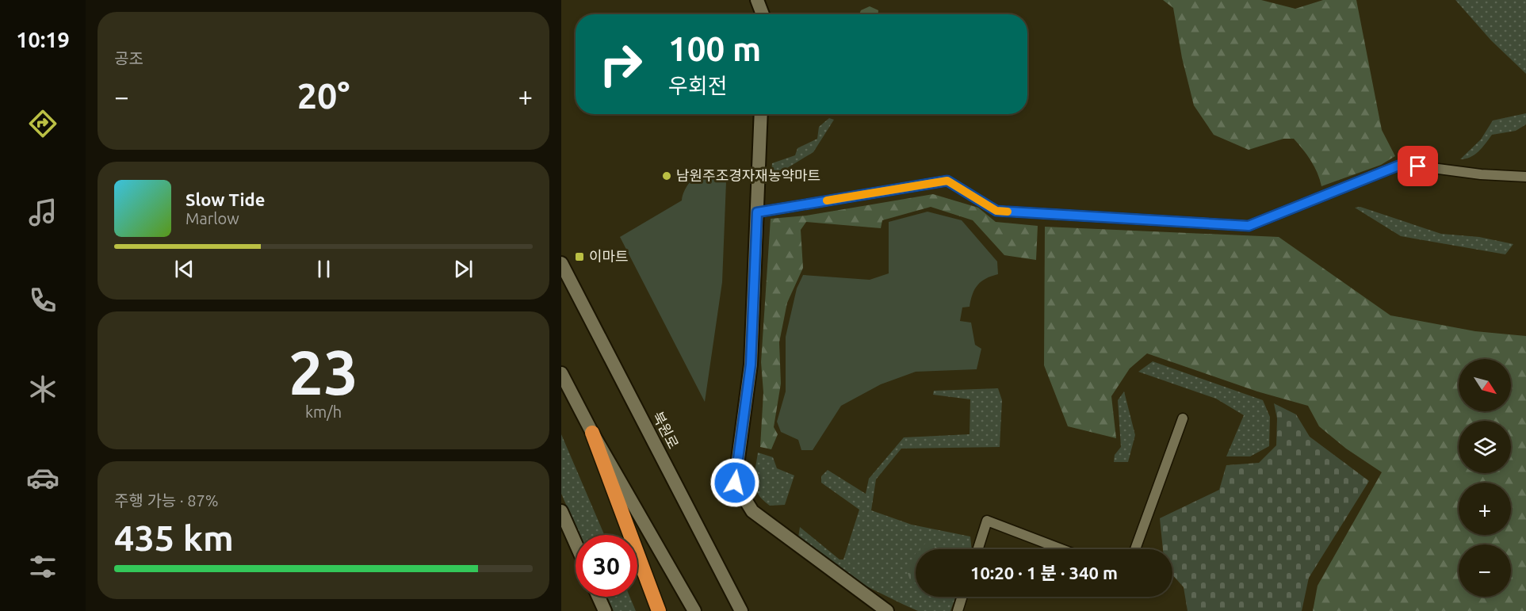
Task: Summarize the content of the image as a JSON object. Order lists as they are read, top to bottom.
{
  "streets": {
    "street": ["북원로"]
  },
  "places": {
    "other": ["남원주조경자재농약마트"],
    "transit": ["이마트"]
  },
  "north": "bottom right",
  "page": {
    "tabs": "10:19",
    "tile": [
      "공조",
      ["23", "km/h"],
      ["주행 가능 · 87%", "435 km"]
    ],
    "turn": ["100 m", "우회전"],
    "heat": ["−", "20°", "+"],
    "song": ["Slow Tide", "Marlow"],
    "map_buttons": ["+", "−"],
    "limit": "30",
    "trip": "10:20 · 1 분 · 340 m"
  }
}
